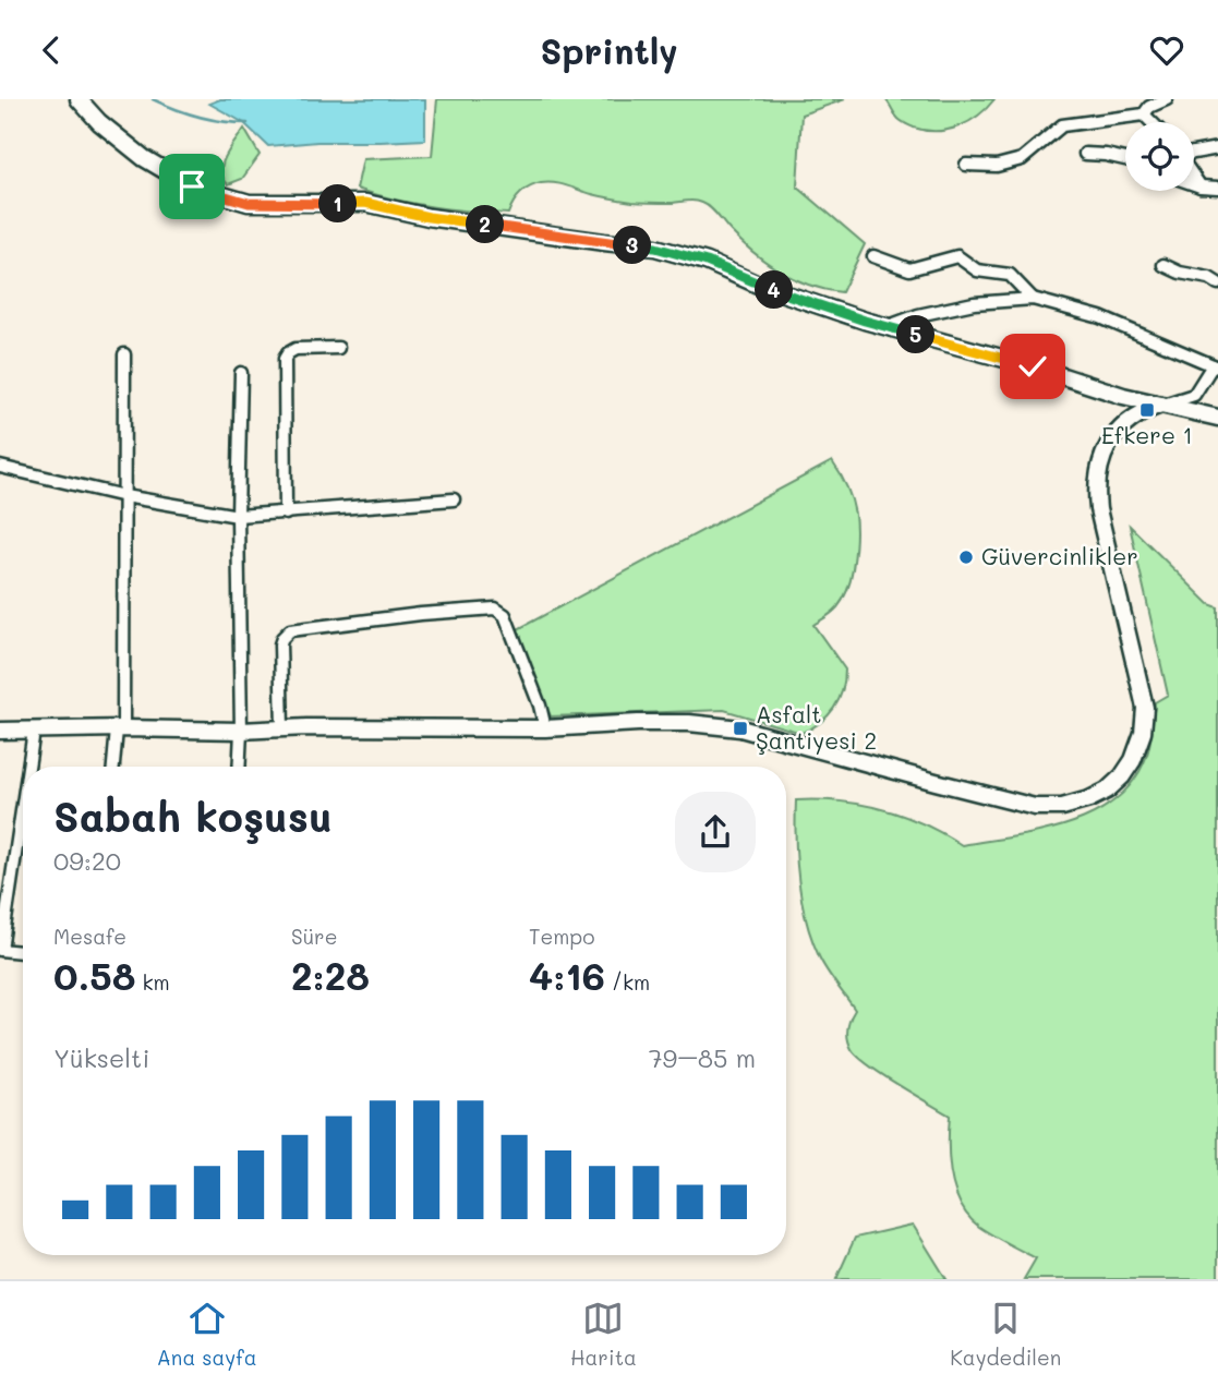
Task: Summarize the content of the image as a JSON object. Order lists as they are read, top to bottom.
{
  "places": {
    "transit": ["Efkere 1", "Asfalt Şantiyesi 2"],
    "other": ["Güvercinlikler"]
  },
  "page": {
    "header": "Sprintly",
    "pins": [
      "1",
      "2",
      "3",
      "4",
      "5"
    ],
    "heading": ["Sabah koşusu", "09:20"],
    "stats": [
      ["Mesafe", "0.58 km"],
      ["Süre", "2:28"],
      ["Tempo", "4:16 /km"]
    ],
    "chart": ["Yükselti", "79–85 m"],
    "tabs": ["Ana sayfa", "Harita", "Kaydedilen"]
  }
}
